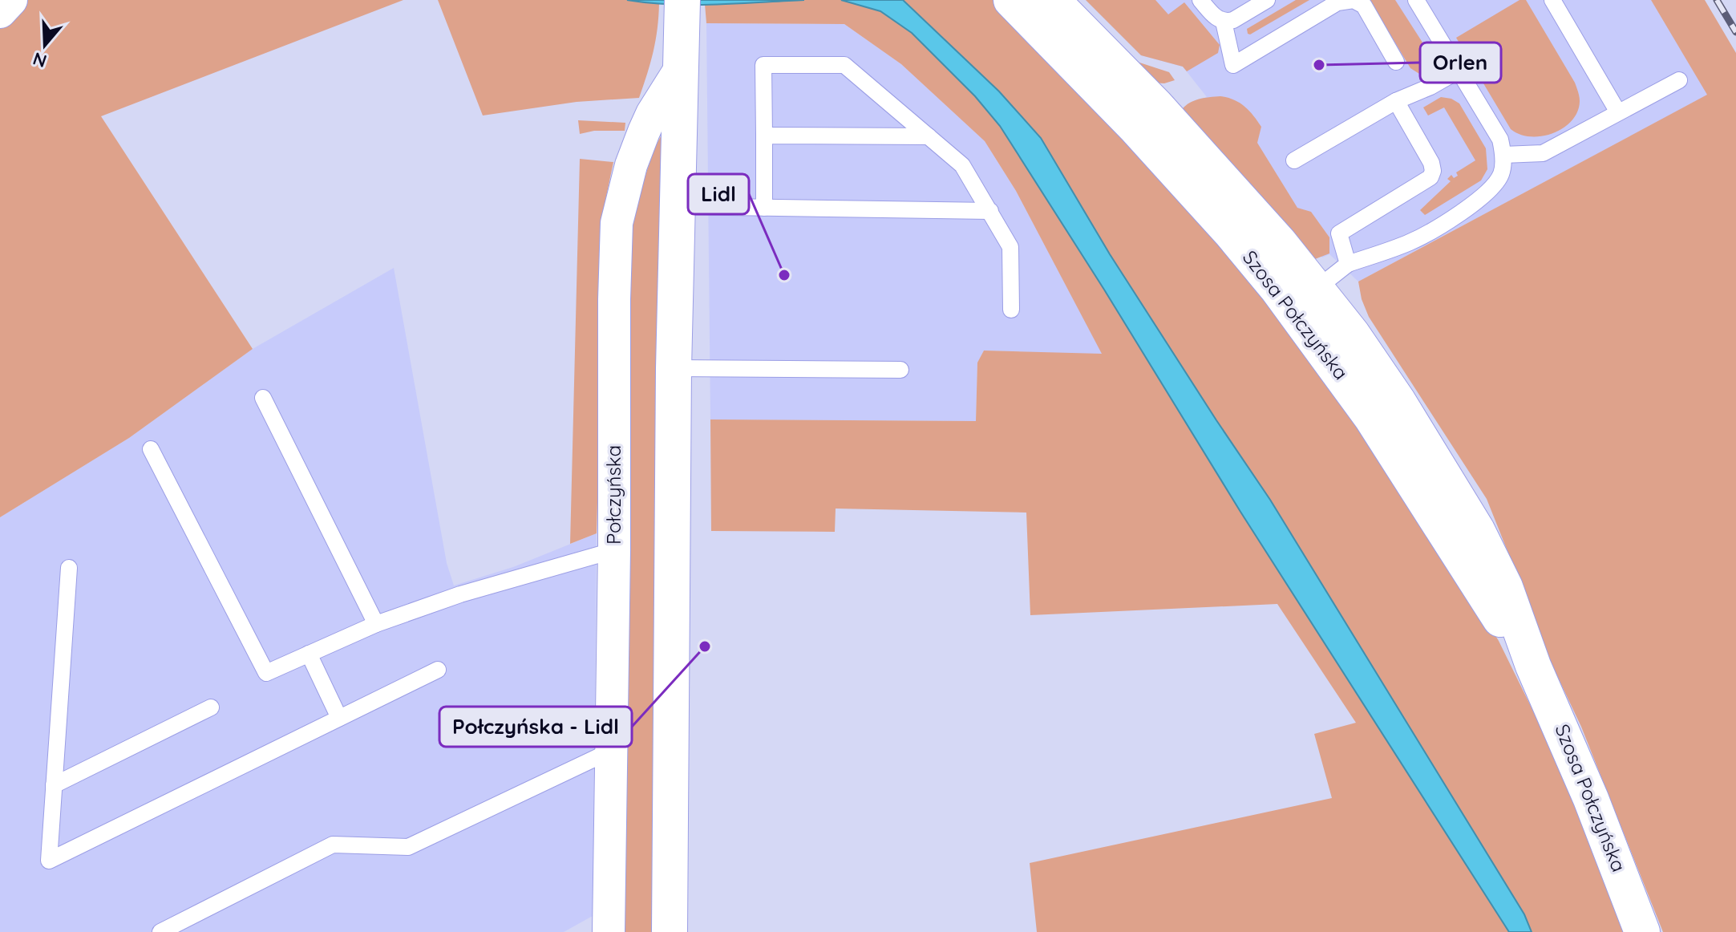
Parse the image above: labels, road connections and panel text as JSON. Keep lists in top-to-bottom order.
{
  "streets": {
    "main road": ["Szosa Połczyńska", "Połczyńska"]
  },
  "places": ["Orlen", "Lidl", "Połczyńska - Lidl"],
  "north": "bottom"
}
